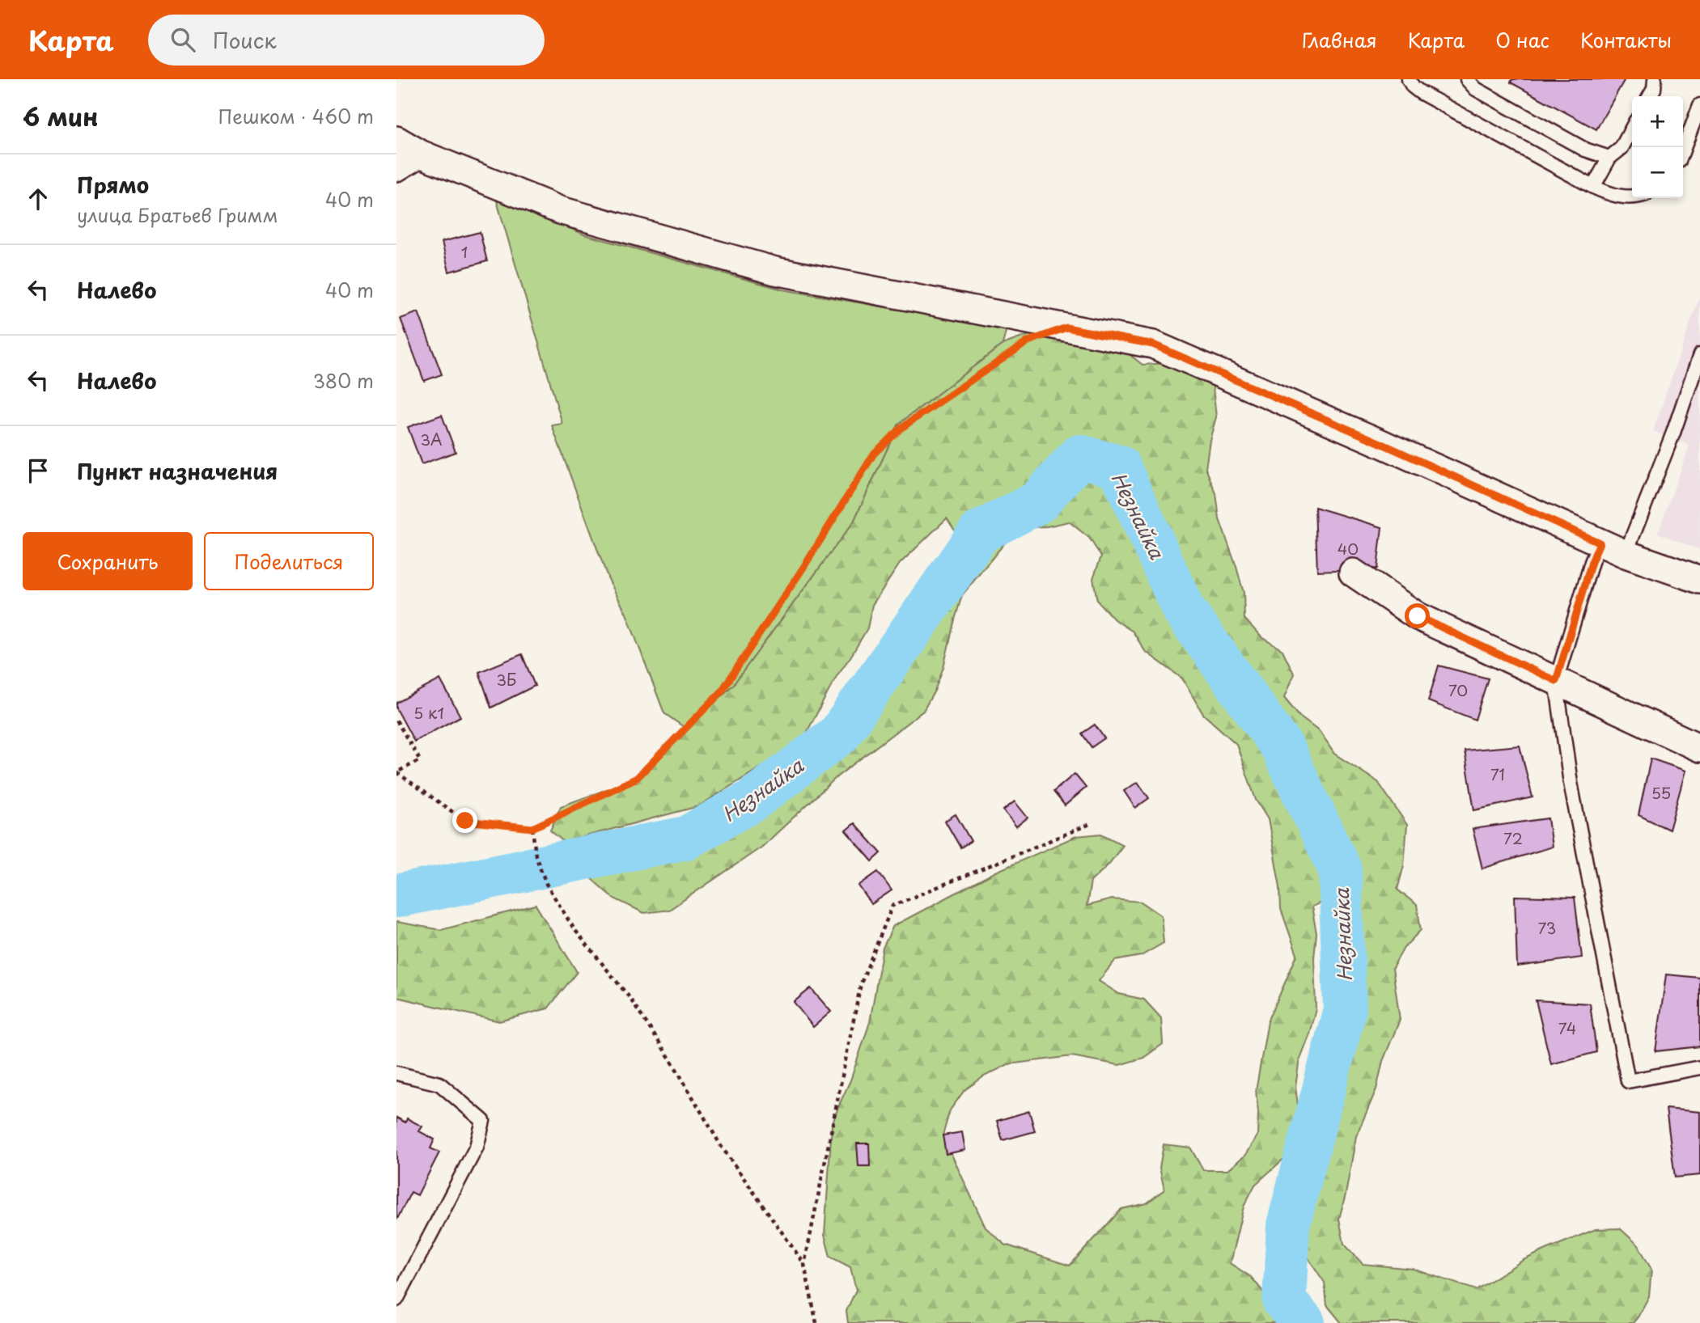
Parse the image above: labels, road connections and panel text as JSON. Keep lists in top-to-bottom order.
{
  "water": ["Незнайка"],
  "house_numbers": [
    "1",
    "3А",
    "40",
    "3Б",
    "70",
    "5 к1",
    "71",
    "55",
    "72",
    "73",
    "74"
  ],
  "page": {
    "header": "Карта",
    "search": "Поиск",
    "nav": [
      "Главная",
      "Карта",
      "О нас",
      "Контакты"
    ],
    "heading": ["6 мин", "Пешком · 460 m"],
    "map_buttons": ["+", "−"],
    "list": [
      ["Прямо", "улица Братьев Гримм", "40 m"],
      ["Налево", "40 m"],
      ["Налево", "380 m"],
      "Пункт назначения"
    ],
    "buttons": ["Сохранить", "Поделиться"]
  }
}
